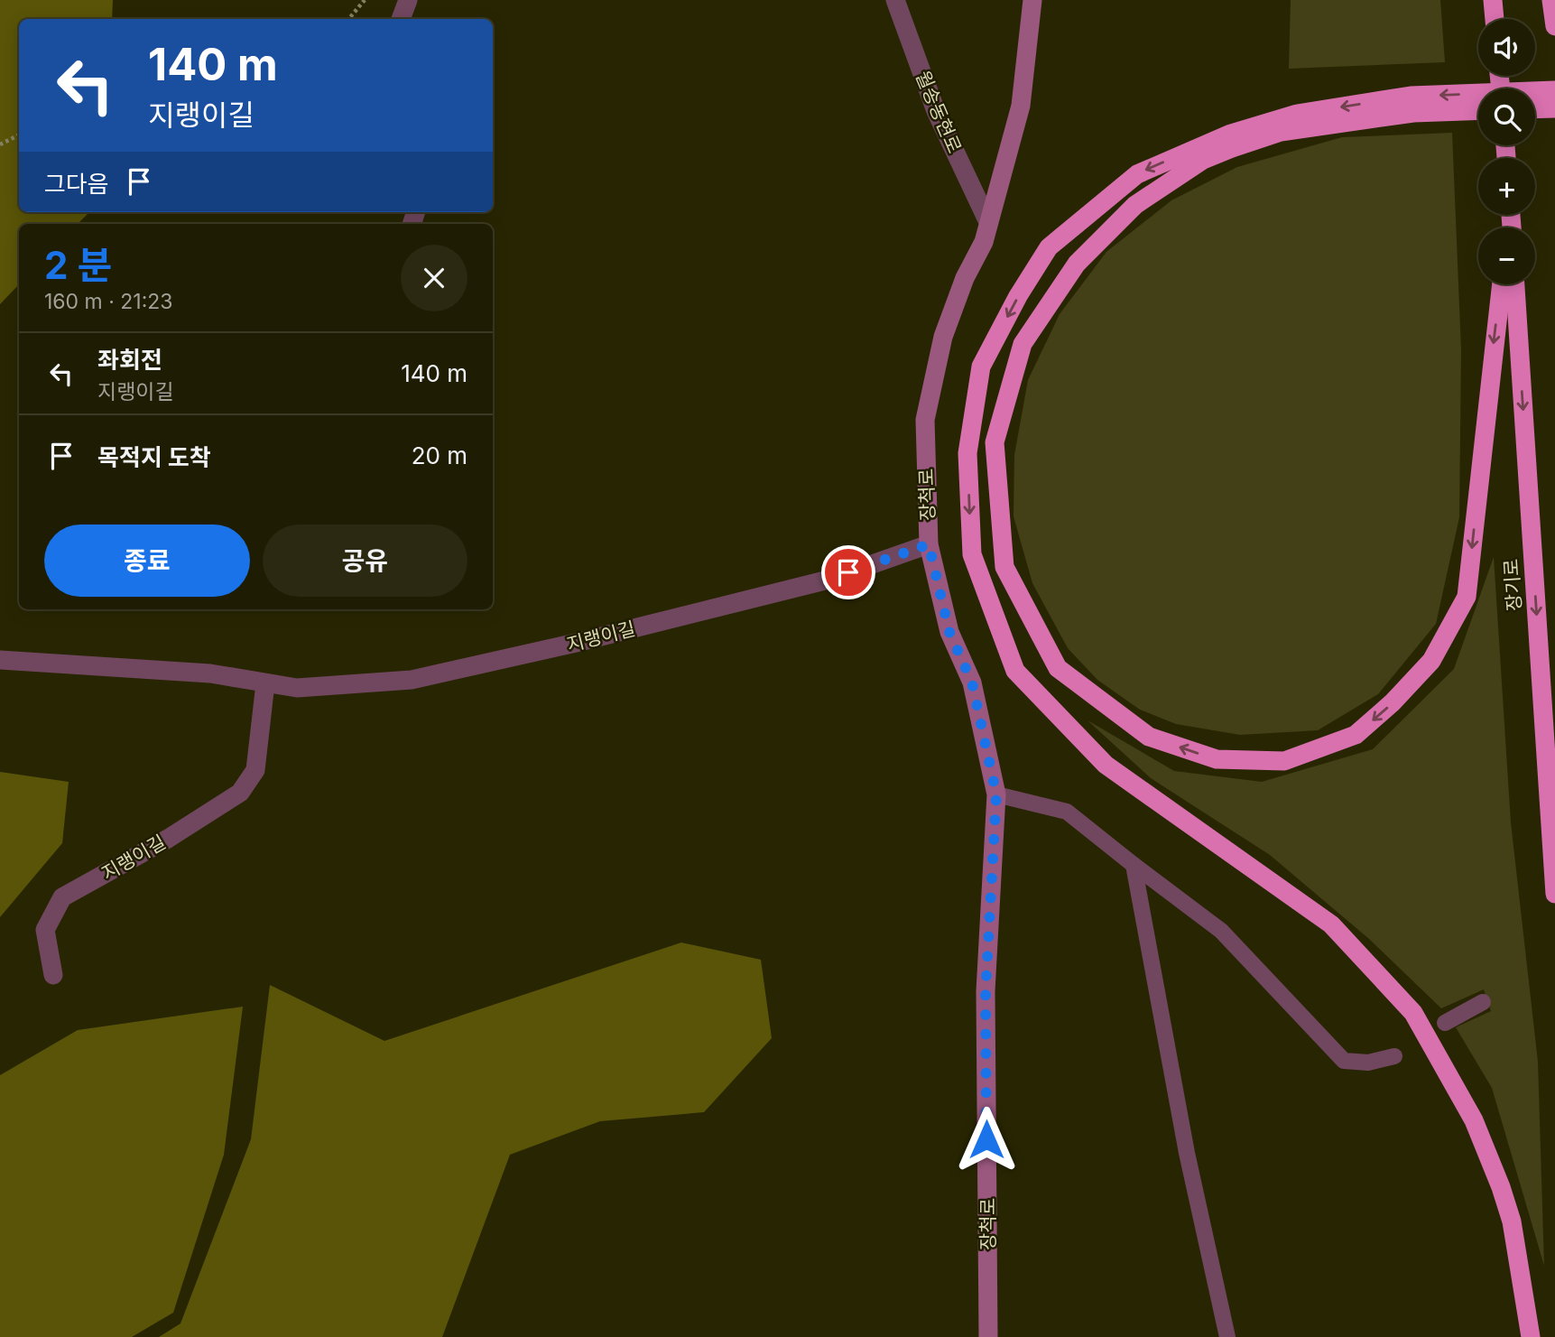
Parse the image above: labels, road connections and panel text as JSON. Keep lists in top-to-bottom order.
{
  "streets": {
    "highway": ["장기로"],
    "street": ["월송동현로", "장척로", "지랭이길"]
  },
  "crossings": [
    ["월송동현로", "장척로"],
    ["장척로", "지랭이길"]
  ],
  "one_way": ["장기로"],
  "page": {
    "map_buttons": ["+", "−"],
    "turn": ["140 m", "지랭이길"],
    "then": "그다음",
    "heading": ["2 분", "160 m · 21:23"],
    "list": [
      {
        "name": "좌회전",
        "note": "지랭이길",
        "value": "140 m"
      },
      {
        "name": "목적지 도착",
        "value": "20 m"
      }
    ],
    "buttons": ["종료", "공유"]
  }
}
